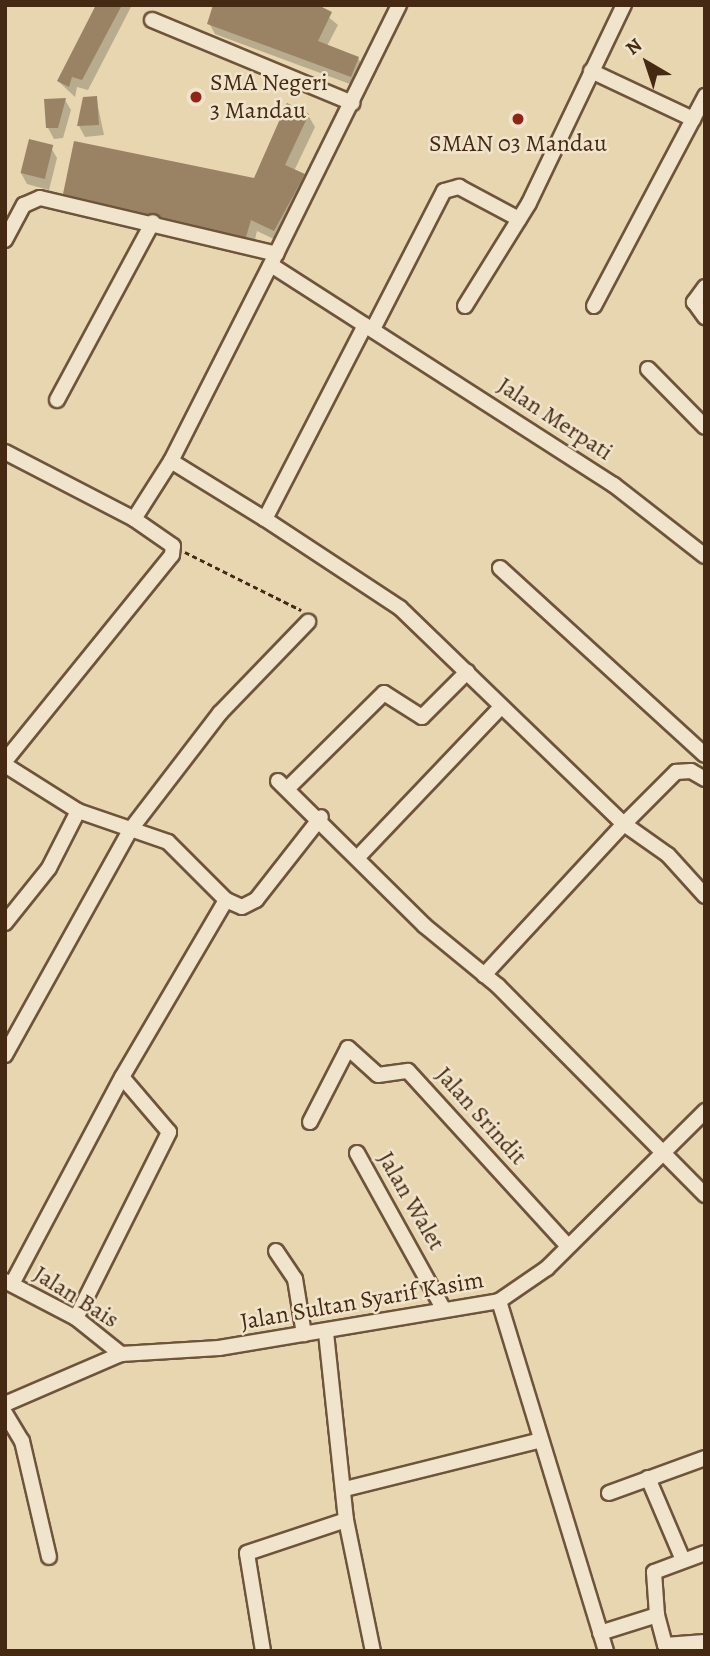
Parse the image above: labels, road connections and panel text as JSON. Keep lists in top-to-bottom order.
{
  "streets": {
    "street": [
      "Jalan Merpati",
      "Jalan Srindit",
      "Jalan Walet",
      "Jalan Bais",
      "Jalan Sultan Syarif Kasim"
    ]
  },
  "crossings": [
    ["Jalan Srindit", "Jalan Sultan Syarif Kasim"],
    ["Jalan Walet", "Jalan Sultan Syarif Kasim"],
    ["Jalan Bais", "Jalan Sultan Syarif Kasim"]
  ],
  "places": ["SMA Negeri 3 Mandau", "SMAN 03 Mandau"],
  "north": "top left"
}
